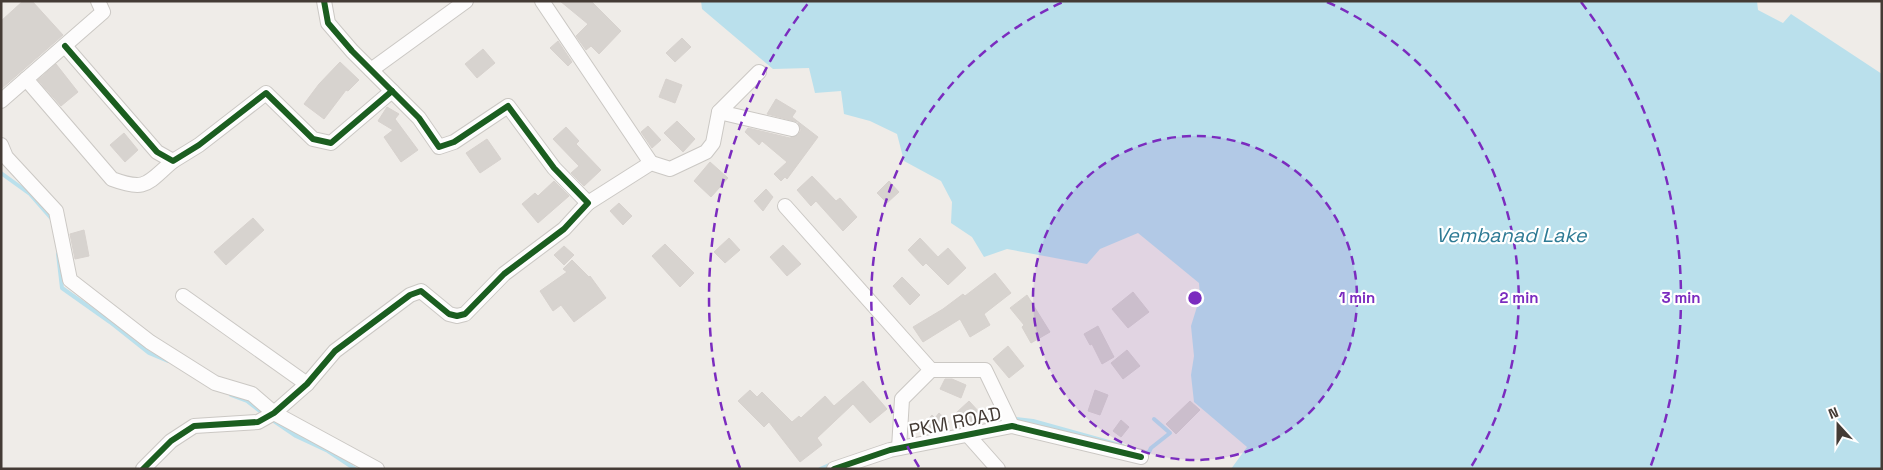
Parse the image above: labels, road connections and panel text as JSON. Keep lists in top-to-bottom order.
{
  "streets": {
    "street": ["PKM ROAD"]
  },
  "water": ["Vembanad Lake"],
  "north": "top",
  "rings": ["1 min", "2 min", "3 min"]
}
